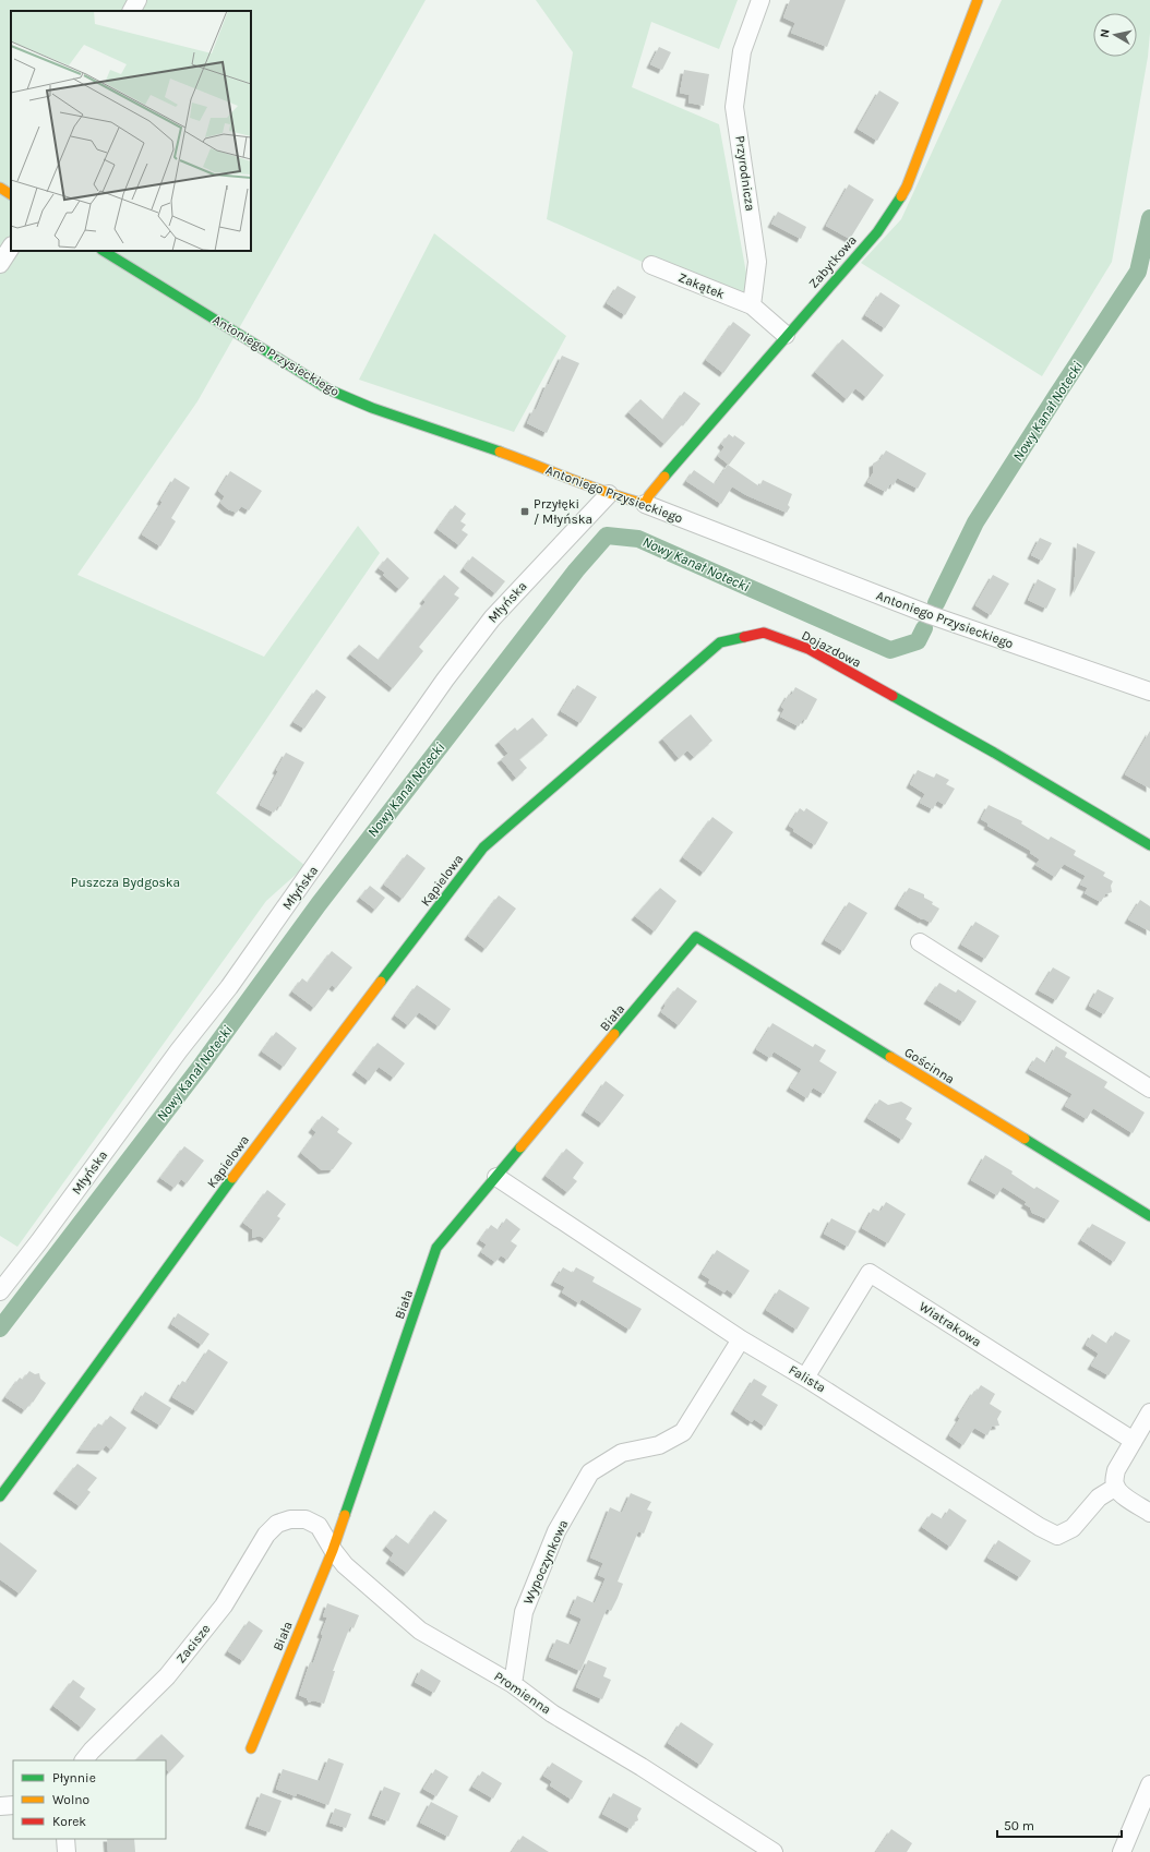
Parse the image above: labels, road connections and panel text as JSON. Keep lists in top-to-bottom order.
{
  "streets": {
    "street": [
      "Przyrodnicza",
      "Zabytkowa",
      "Zakątek",
      "Antoniego Przysieckiego",
      "Młyńska",
      "Dojazdowa",
      "Kąpielowa",
      "Biała",
      "Gościnna",
      "Wiatrakowa",
      "Falista",
      "Wypoczynkowa",
      "Zacisze",
      "Promienna"
    ]
  },
  "crossings": [
    ["Przyrodnicza", "Zakątek"],
    ["Zabytkowa", "Antoniego Przysieckiego"],
    ["Antoniego Przysieckiego", "Młyńska"],
    ["Dojazdowa", "Kąpielowa"],
    ["Biała", "Gościnna"],
    ["Biała", "Falista"],
    ["Biała", "Promienna"],
    ["Wiatrakowa", "Falista"],
    ["Falista", "Wypoczynkowa"],
    ["Wypoczynkowa", "Promienna"],
    ["Zacisze", "Promienna"]
  ],
  "water": ["Nowy Kanał Notecki"],
  "parks": ["Puszcza Bydgoska"],
  "places": {
    "transit": ["Przyłęki / Młyńska"]
  },
  "legend": ["Płynnie", "Wolno", "Korek"],
  "scale_bar": "50 m",
  "north": "left"
}
